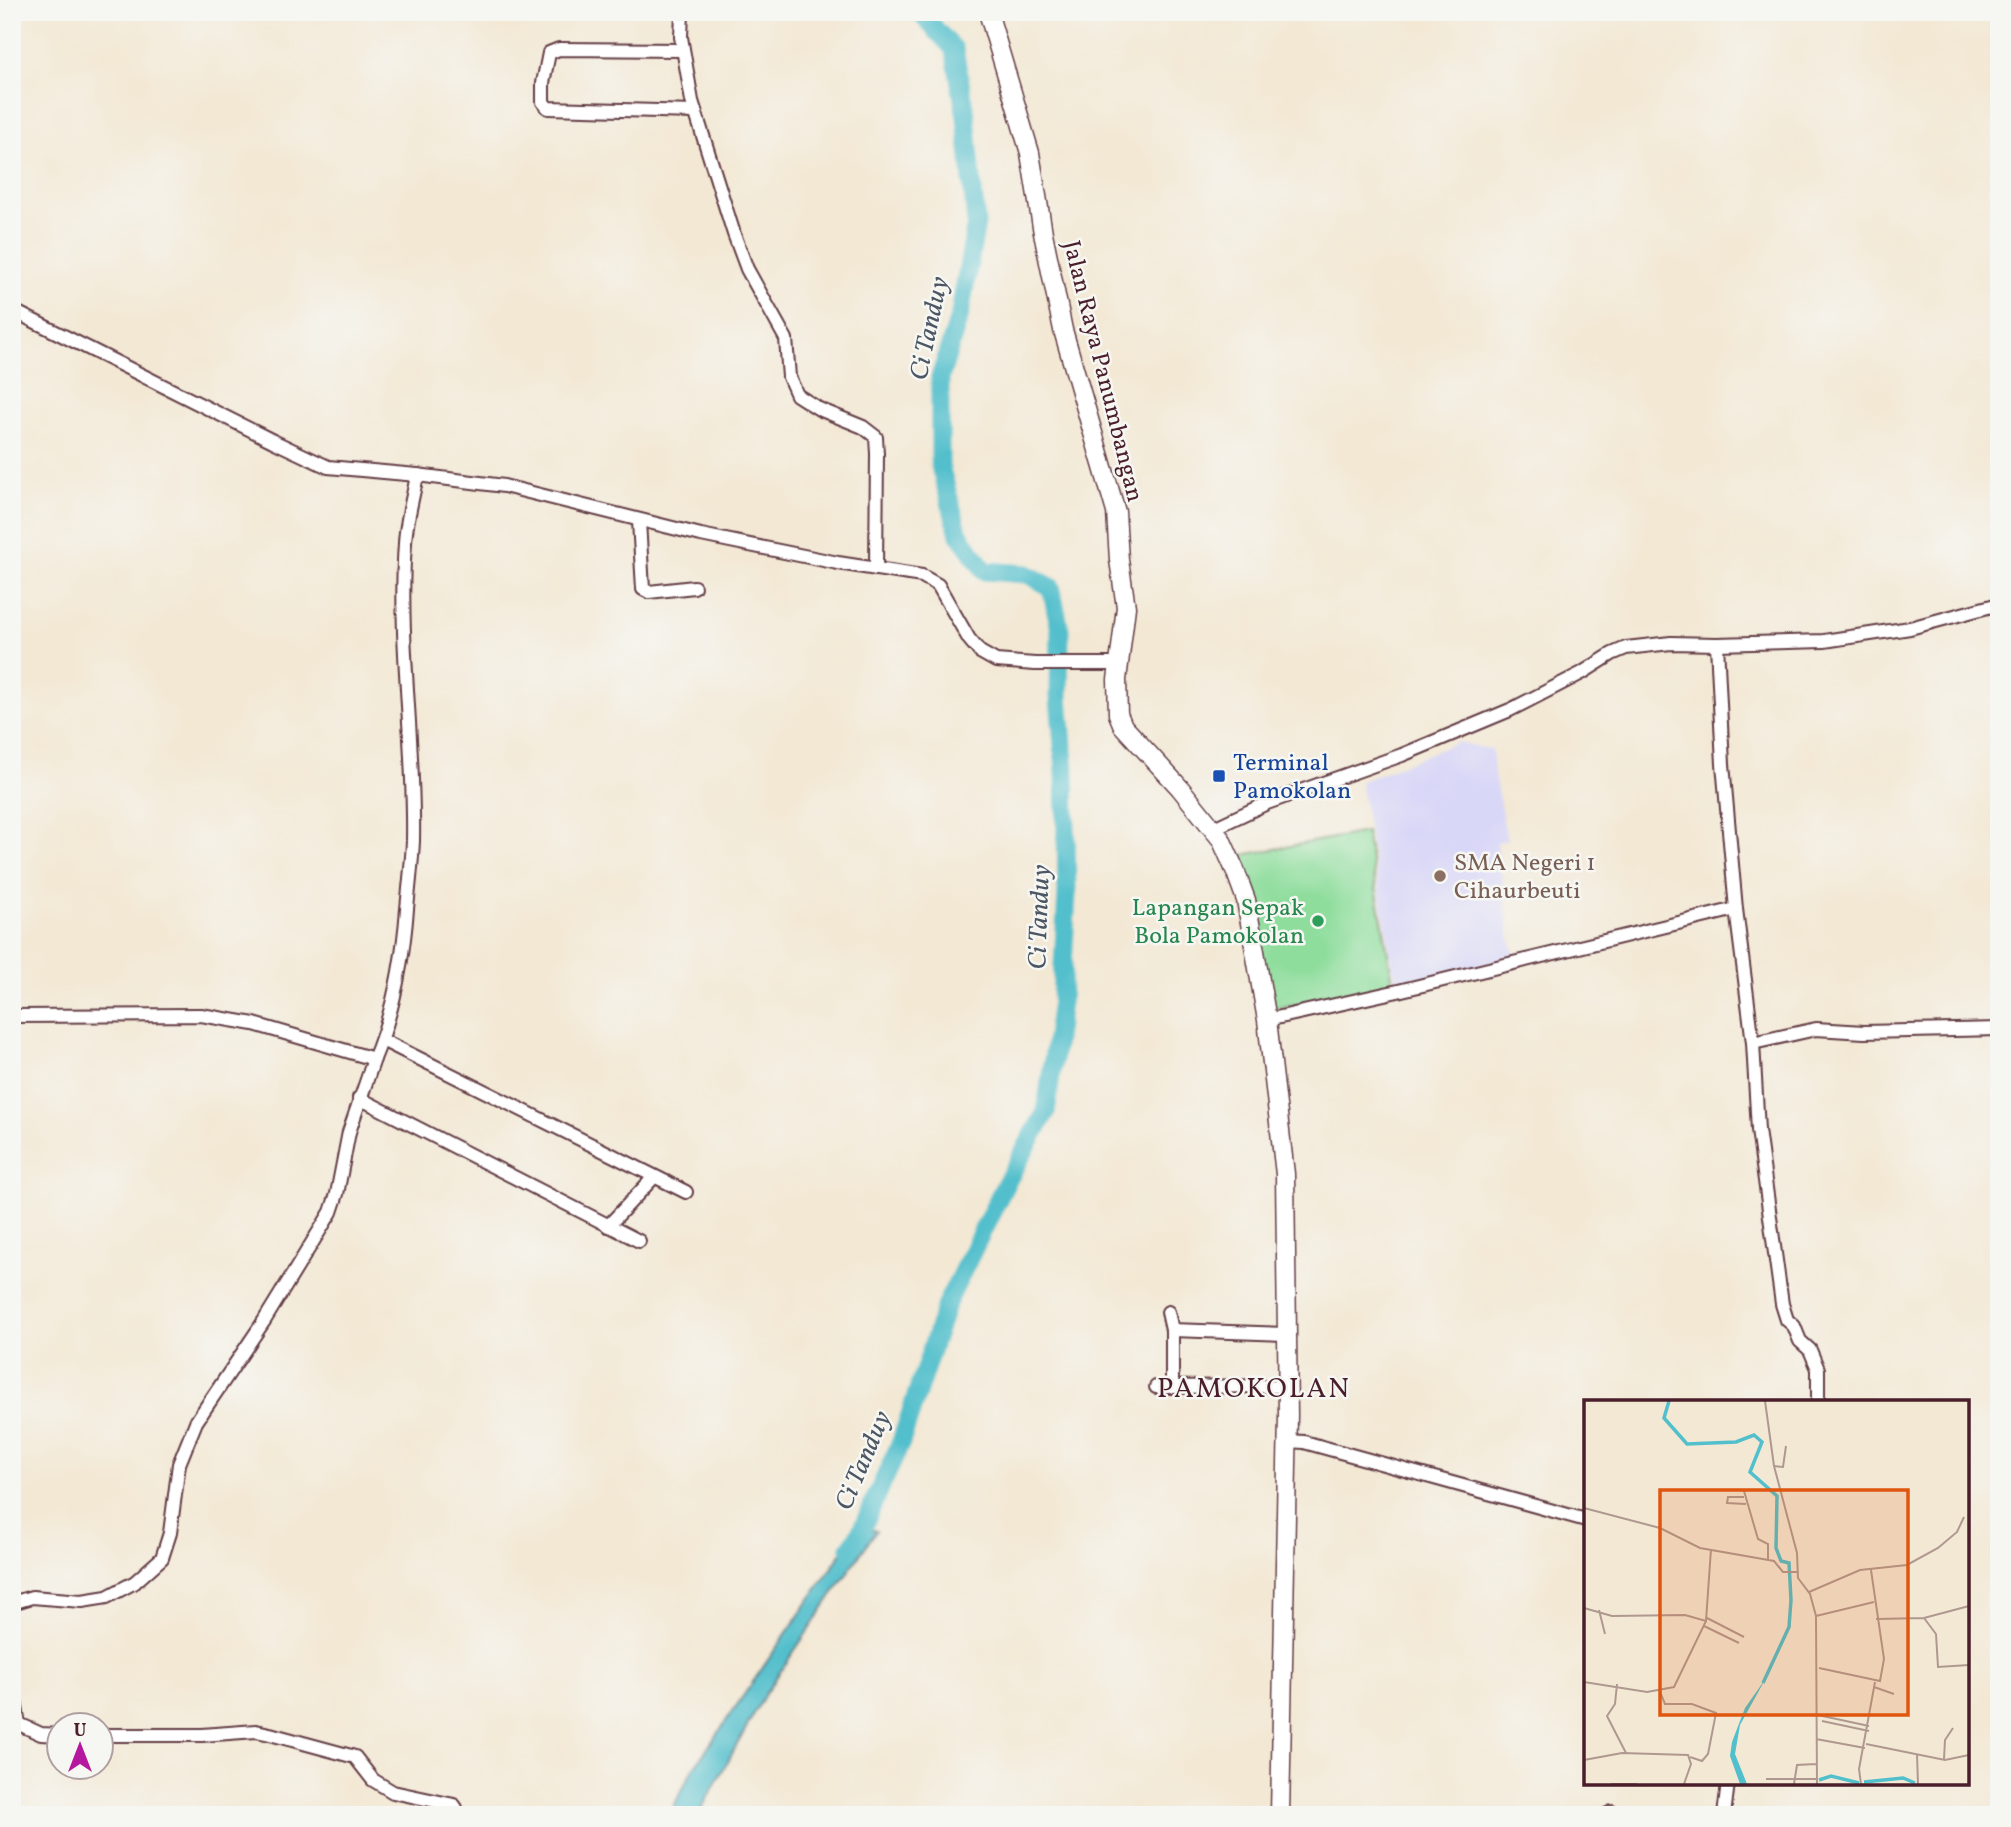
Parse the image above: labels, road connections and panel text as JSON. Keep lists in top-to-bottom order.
{
  "streets": {
    "main road": ["Jalan Raya Panumbangan"]
  },
  "districts": ["PAMOKOLAN"],
  "water": ["Ci Tanduy"],
  "places": {
    "transit": ["Terminal Pamokolan"],
    "other": ["SMA Negeri 1 Cihaurbeuti", "Lapangan Sepak Bola Pamokolan"]
  },
  "north": "top"
}
